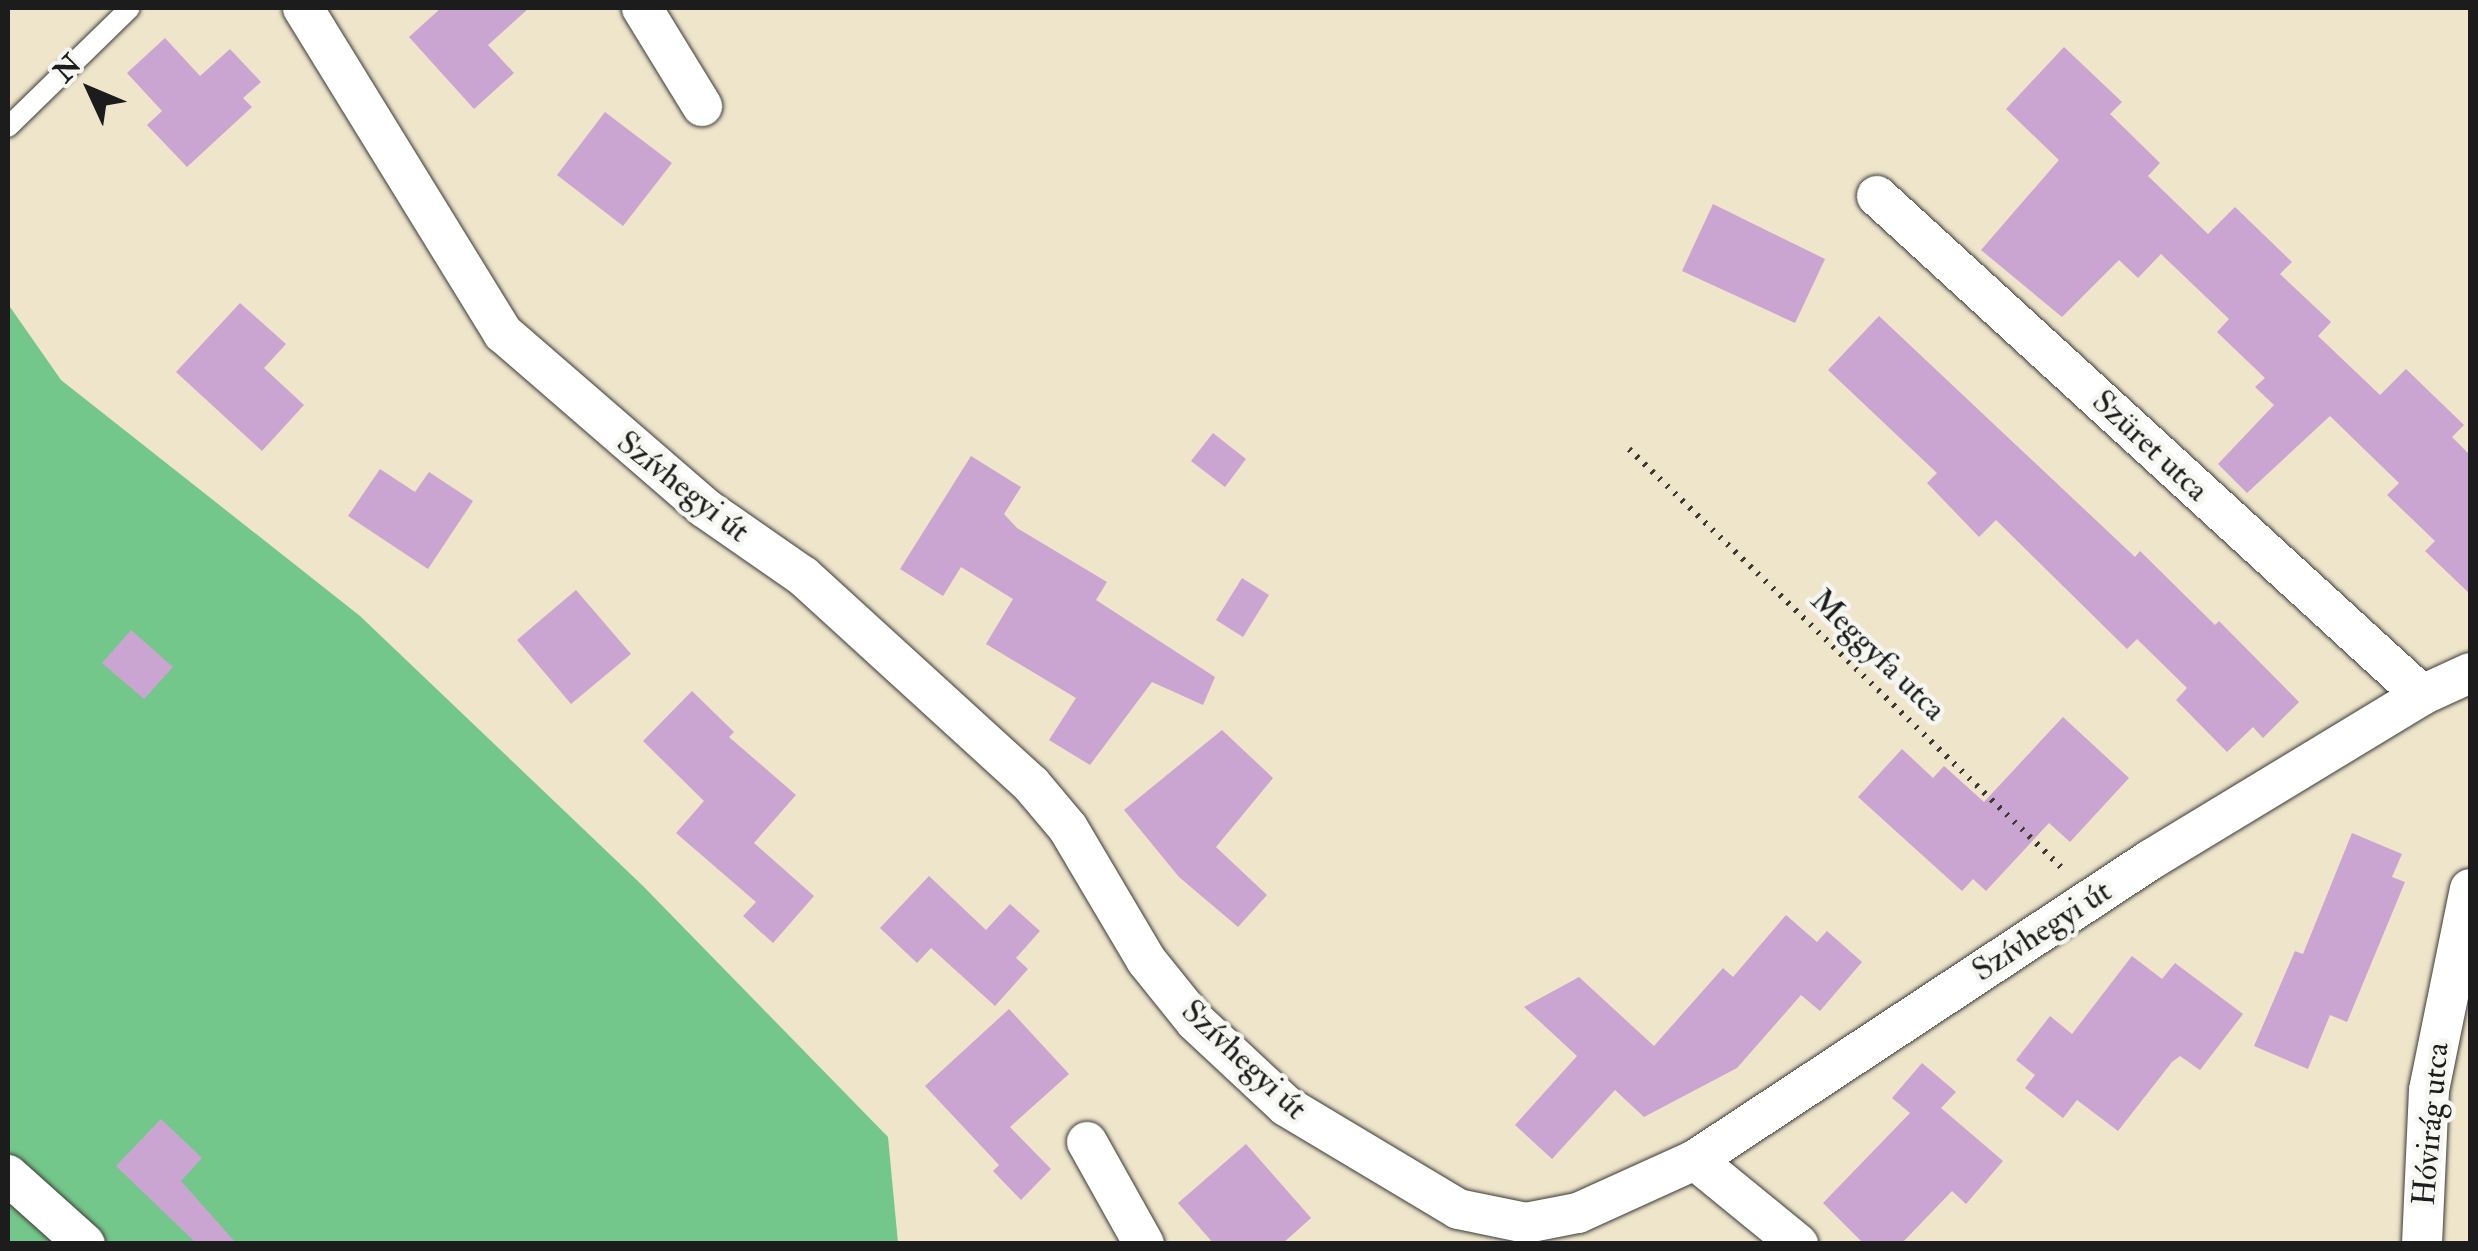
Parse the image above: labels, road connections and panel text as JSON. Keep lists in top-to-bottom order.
{
  "streets": {
    "street": ["Szüret utca", "Szívhegyi út", "Hóvirág utca"],
    "path": ["Meggyfa utca"]
  },
  "crossings": [
    ["Szüret utca", "Szívhegyi út"],
    ["Szívhegyi út", "Meggyfa utca"]
  ],
  "north": "top left"
}
